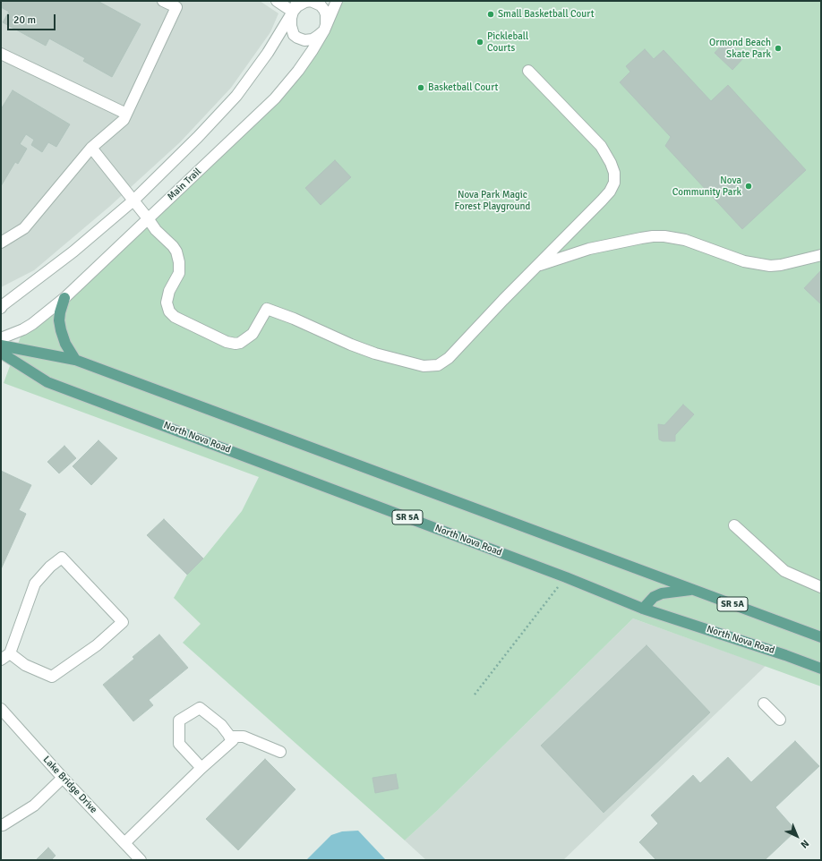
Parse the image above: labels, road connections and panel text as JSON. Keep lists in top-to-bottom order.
{
  "streets": {
    "main road": ["North Nova Road", "SR 5A"],
    "street": ["Main Trail", "Lake Bridge Drive"]
  },
  "parks": ["Nova Park Magic Forest Playground"],
  "places": [
    "Small Basketball Court",
    "Pickleball Courts",
    "Ormond Beach Skate Park",
    "Basketball Court",
    "Nova Community Park"
  ],
  "scale_bar": "20 m",
  "north": "bottom right"
}
